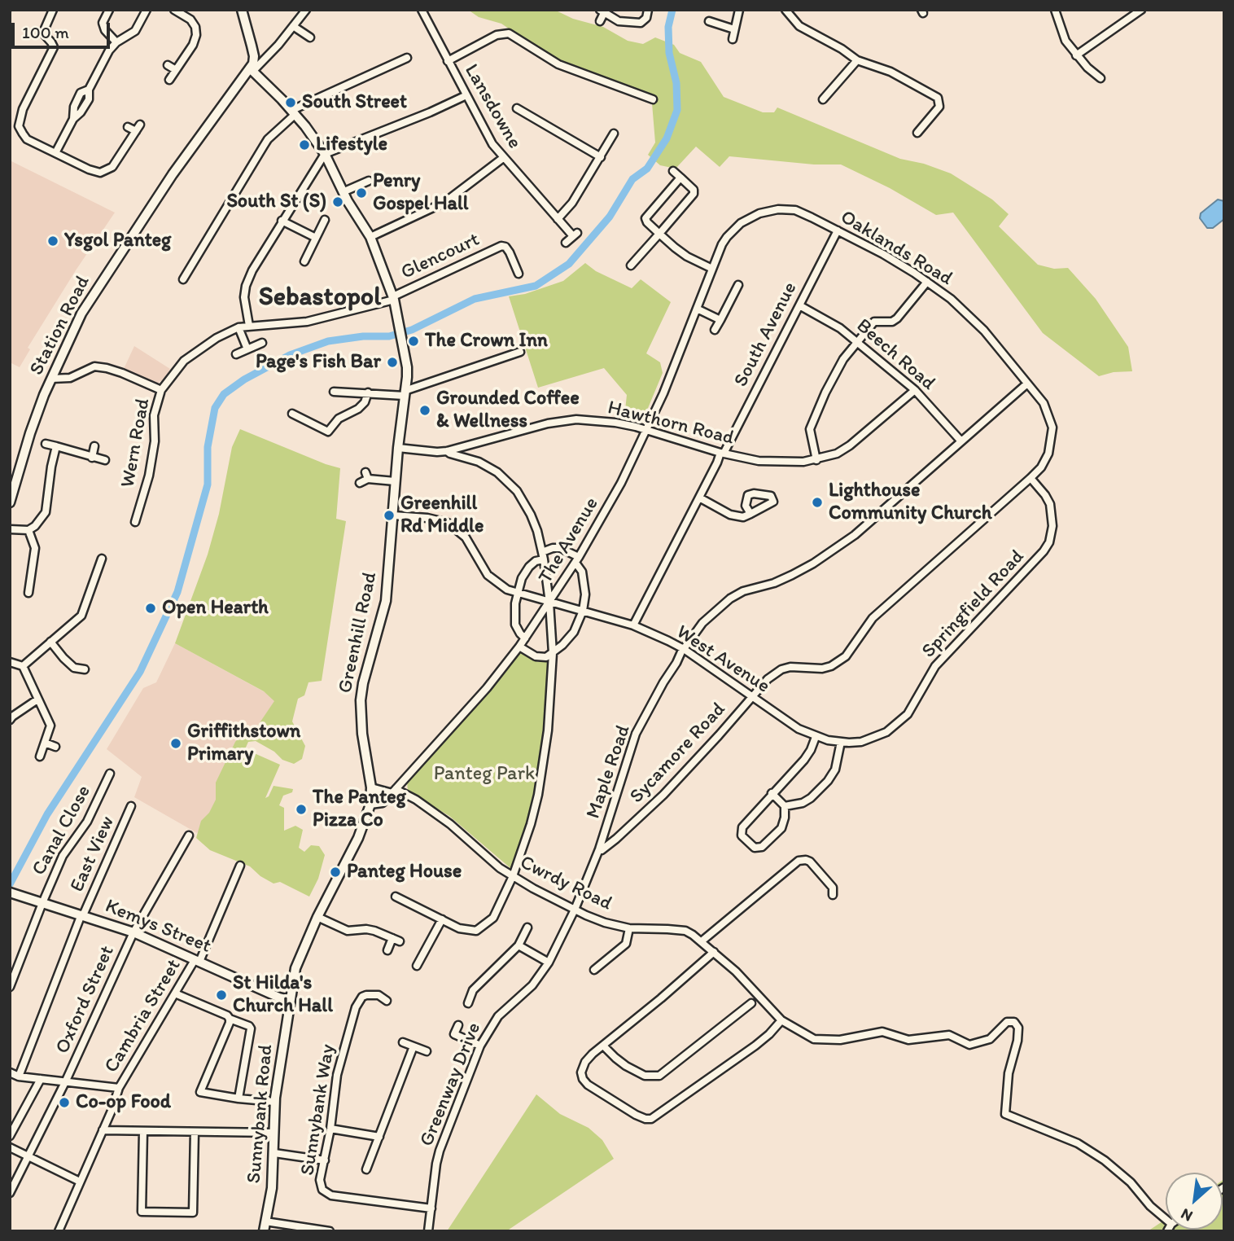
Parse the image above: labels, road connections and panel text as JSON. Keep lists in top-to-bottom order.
{
  "streets": {
    "street": [
      "Lansdowne",
      "Oaklands Road",
      "Glencourt",
      "Station Road",
      "South Avenue",
      "Beech Road",
      "Hawthorn Road",
      "Wern Road",
      "The Avenue",
      "Springfield Road",
      "Greenhill Road",
      "West Avenue",
      "Sycamore Road",
      "Maple Road",
      "Canal Close",
      "East View",
      "Cwrdy Road",
      "Kemys Street",
      "Oxford Street",
      "Cambria Street",
      "Greenway Drive",
      "Sunnybank Way",
      "Sunnybank Road"
    ]
  },
  "crossings": [
    ["Oaklands Road", "South Avenue"],
    ["Oaklands Road", "The Avenue"],
    ["Oaklands Road", "Springfield Road"],
    ["Oaklands Road", "Sycamore Road"],
    ["Oaklands Road", "Maple Road"],
    ["Glencourt", "Wern Road"],
    ["South Avenue", "Beech Road"],
    ["South Avenue", "Hawthorn Road"],
    ["South Avenue", "West Avenue"],
    ["Beech Road", "Hawthorn Road"],
    ["Beech Road", "Maple Road"],
    ["Hawthorn Road", "The Avenue"],
    ["Hawthorn Road", "Greenhill Road"],
    ["The Avenue", "Greenhill Road"],
    ["The Avenue", "West Avenue"],
    ["The Avenue", "Cwrdy Road"],
    ["Springfield Road", "West Avenue"],
    ["Springfield Road", "Sycamore Road"],
    ["Greenhill Road", "West Avenue"],
    ["Greenhill Road", "Cwrdy Road"],
    ["Greenhill Road", "Kemys Street"],
    ["Greenhill Road", "Sunnybank Road"],
    ["West Avenue", "Sycamore Road"],
    ["West Avenue", "Maple Road"],
    ["Sycamore Road", "Maple Road"],
    ["Maple Road", "Cwrdy Road"],
    ["Maple Road", "Greenway Drive"],
    ["Canal Close", "Kemys Street"],
    ["East View", "Kemys Street"],
    ["Cwrdy Road", "Greenway Drive"],
    ["Kemys Street", "Oxford Street"],
    ["Kemys Street", "Cambria Street"],
    ["Kemys Street", "Sunnybank Road"],
    ["Greenway Drive", "Sunnybank Way"]
  ],
  "districts": ["Sebastopol"],
  "parks": ["Panteg Park"],
  "places": [
    "South Street",
    "Lifestyle",
    "Penry Gospel Hall",
    "South St (S)",
    "Ysgol Panteg",
    "The Crown Inn",
    "Page's Fish Bar",
    "Grounded Coffee & Wellness",
    "Lighthouse Community Church",
    "Greenhill Rd Middle",
    "Open Hearth",
    "Griffithstown Primary",
    "The Panteg Pizza Co",
    "Panteg House",
    "St Hilda's Church Hall",
    "Co-op Food"
  ],
  "scale_bar": "100 m",
  "north": "bottom left"
}
